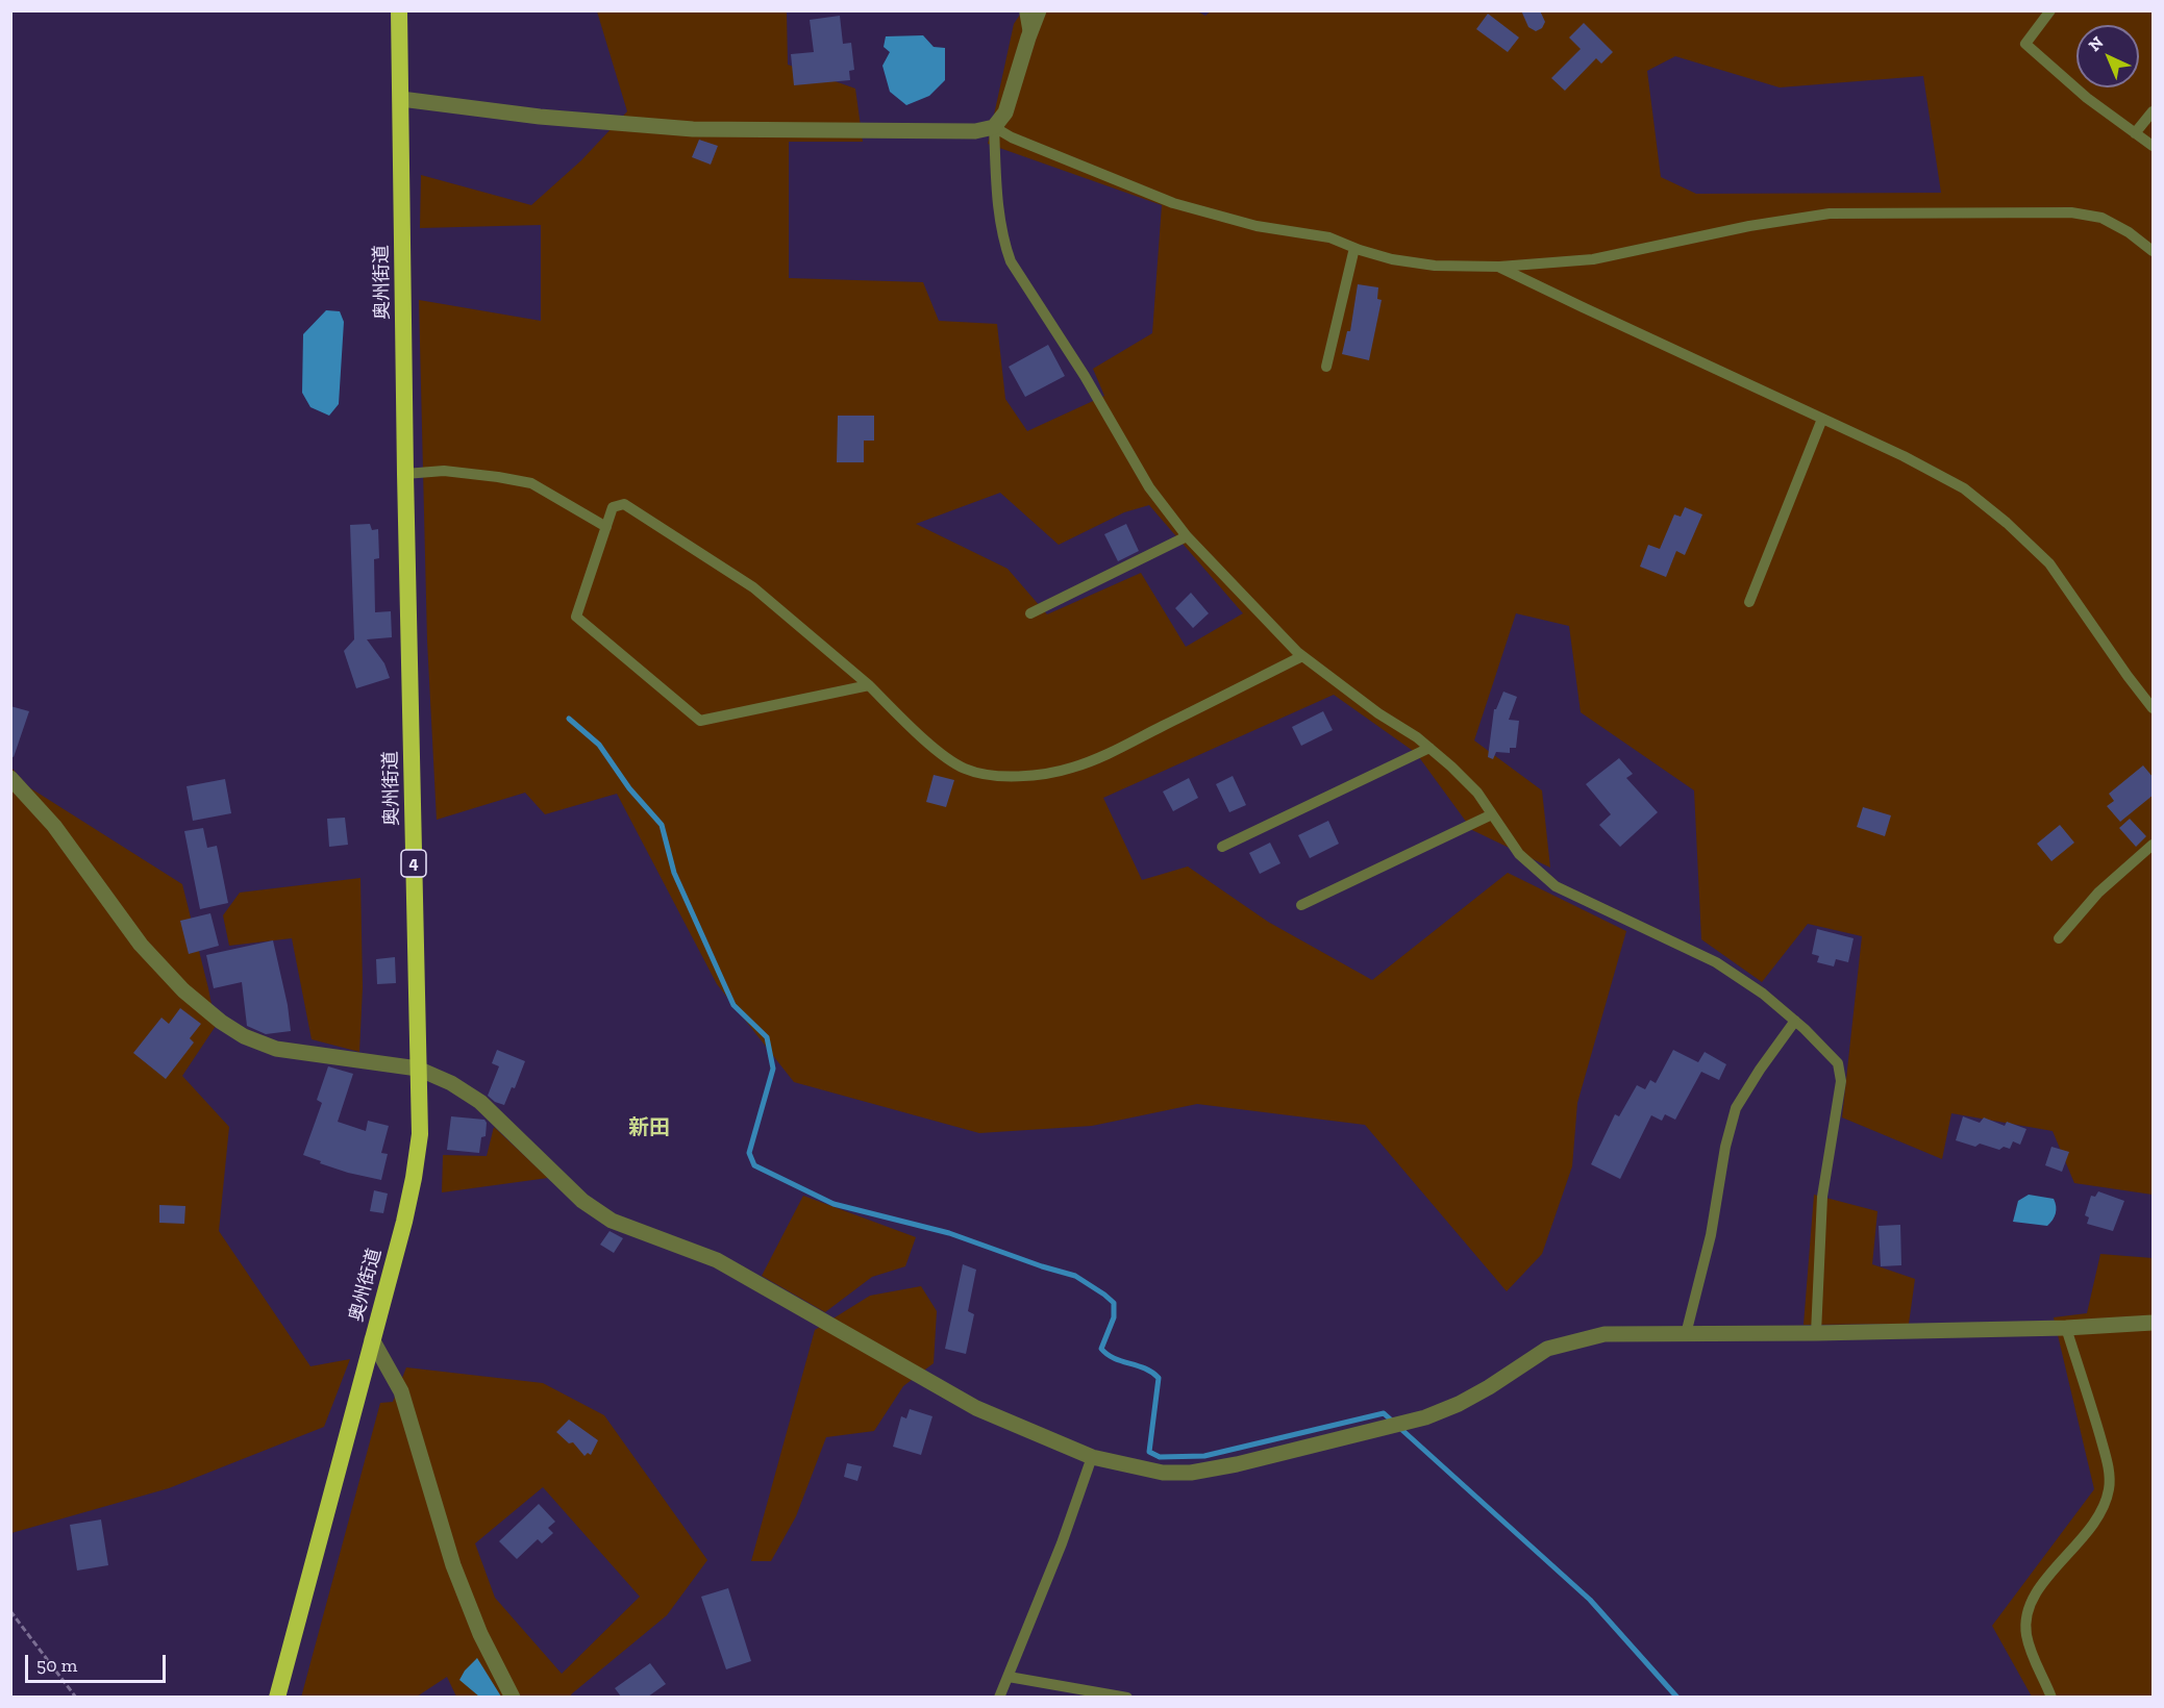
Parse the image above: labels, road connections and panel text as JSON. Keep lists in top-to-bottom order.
{
  "streets": {
    "highway": ["奥州街道", "4"]
  },
  "districts": ["新田"],
  "scale_bar": "50 m",
  "north": "top left"
}
